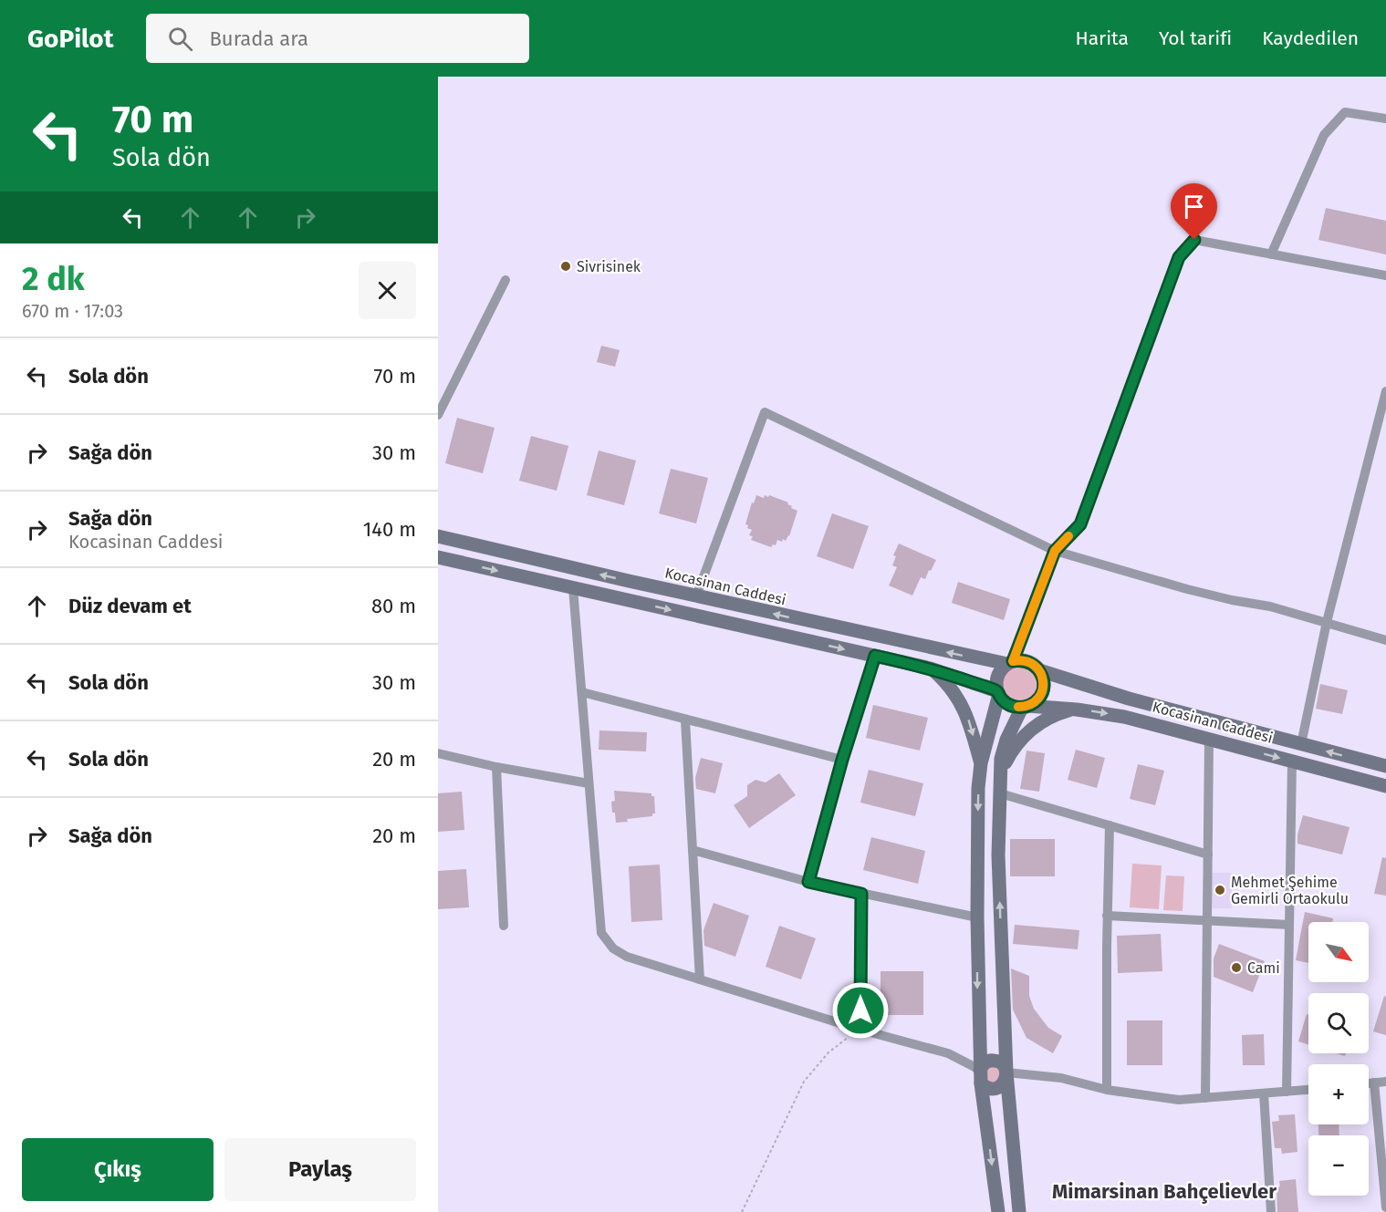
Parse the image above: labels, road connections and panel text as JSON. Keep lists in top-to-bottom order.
{
  "streets": {
    "main road": ["Kocasinan Caddesi"]
  },
  "districts": ["Mimarsinan Bahçelievler"],
  "places": ["Sivrisinek", "Mehmet Şehime Gemirli Ortaokulu", "Cami"],
  "north": "bottom right",
  "page": {
    "header": "GoPilot",
    "search": "Burada ara",
    "nav": ["Harita", "Yol tarifi", "Kaydedilen"],
    "turn": ["70 m", "Sola dön"],
    "heading": ["2 dk", "670 m · 17:03"],
    "list": [
      {
        "name": "Sola dön",
        "value": "70 m"
      },
      {
        "name": "Sağa dön",
        "value": "30 m"
      },
      {
        "name": "Sağa dön",
        "note": "Kocasinan Caddesi",
        "value": "140 m"
      },
      {
        "name": "Düz devam et",
        "value": "80 m"
      },
      {
        "name": "Sola dön",
        "value": "30 m"
      },
      {
        "name": "Sola dön",
        "value": "20 m"
      },
      {
        "name": "Sağa dön",
        "value": "20 m"
      }
    ],
    "map_buttons": ["+", "−"],
    "buttons": ["Çıkış", "Paylaş"]
  }
}
